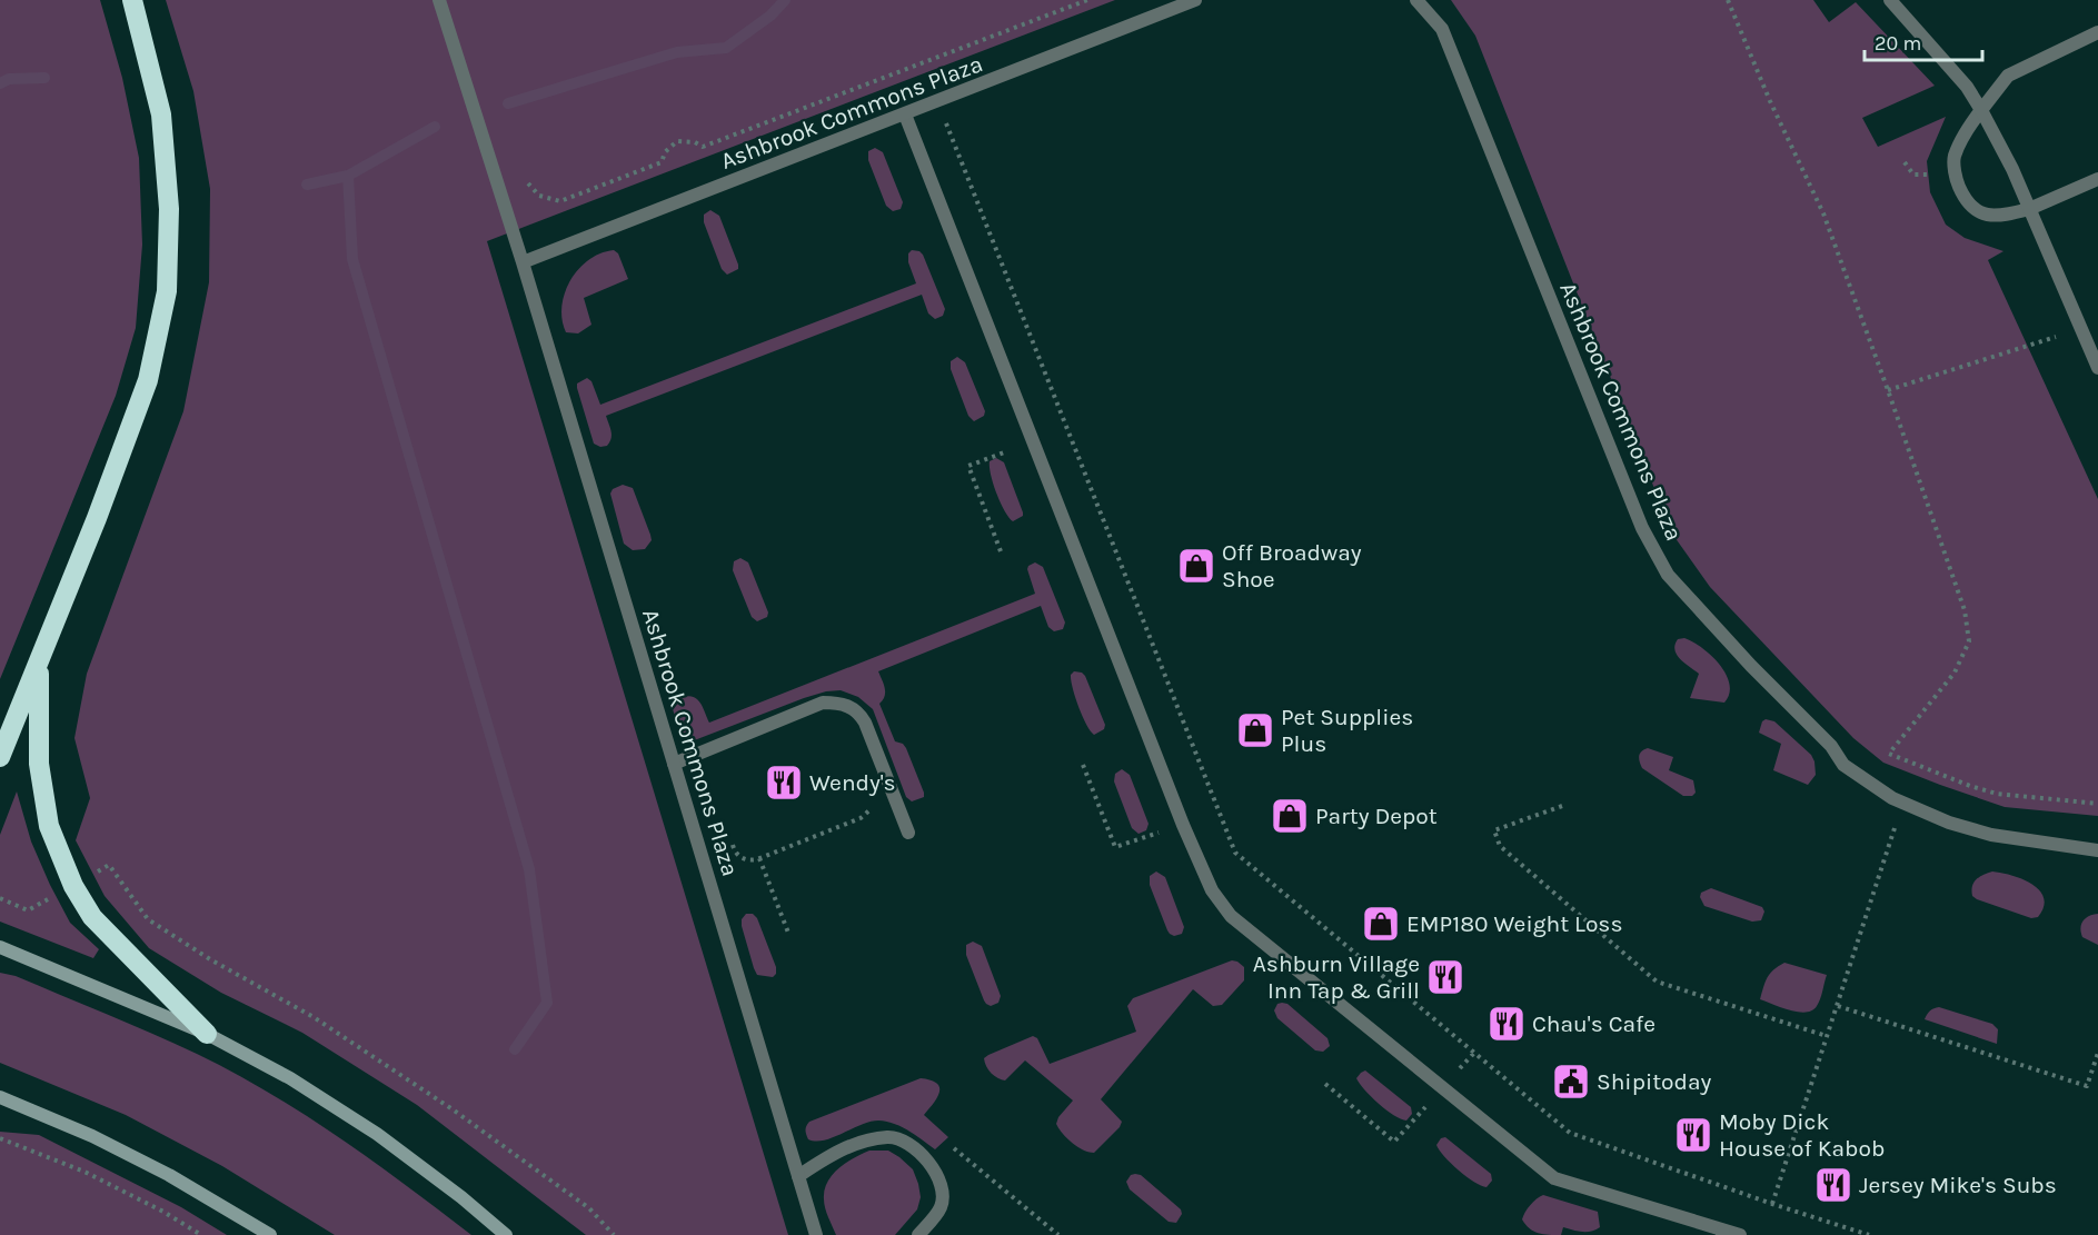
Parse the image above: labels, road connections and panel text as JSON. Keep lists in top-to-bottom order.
{
  "streets": {
    "street": ["Ashbrook Commons Plaza"]
  },
  "places": {
    "shop": [
      "Off Broadway Shoe",
      "Pet Supplies Plus",
      "Party Depot",
      "EMP180 Weight Loss"
    ],
    "restaurant": [
      "Wendy's",
      "Ashburn Village Inn Tap & Grill",
      "Chau's Cafe",
      "Moby Dick House of Kabob",
      "Jersey Mike's Subs"
    ],
    "public building": ["Shipitoday"]
  },
  "scale_bar": "20 m"
}
